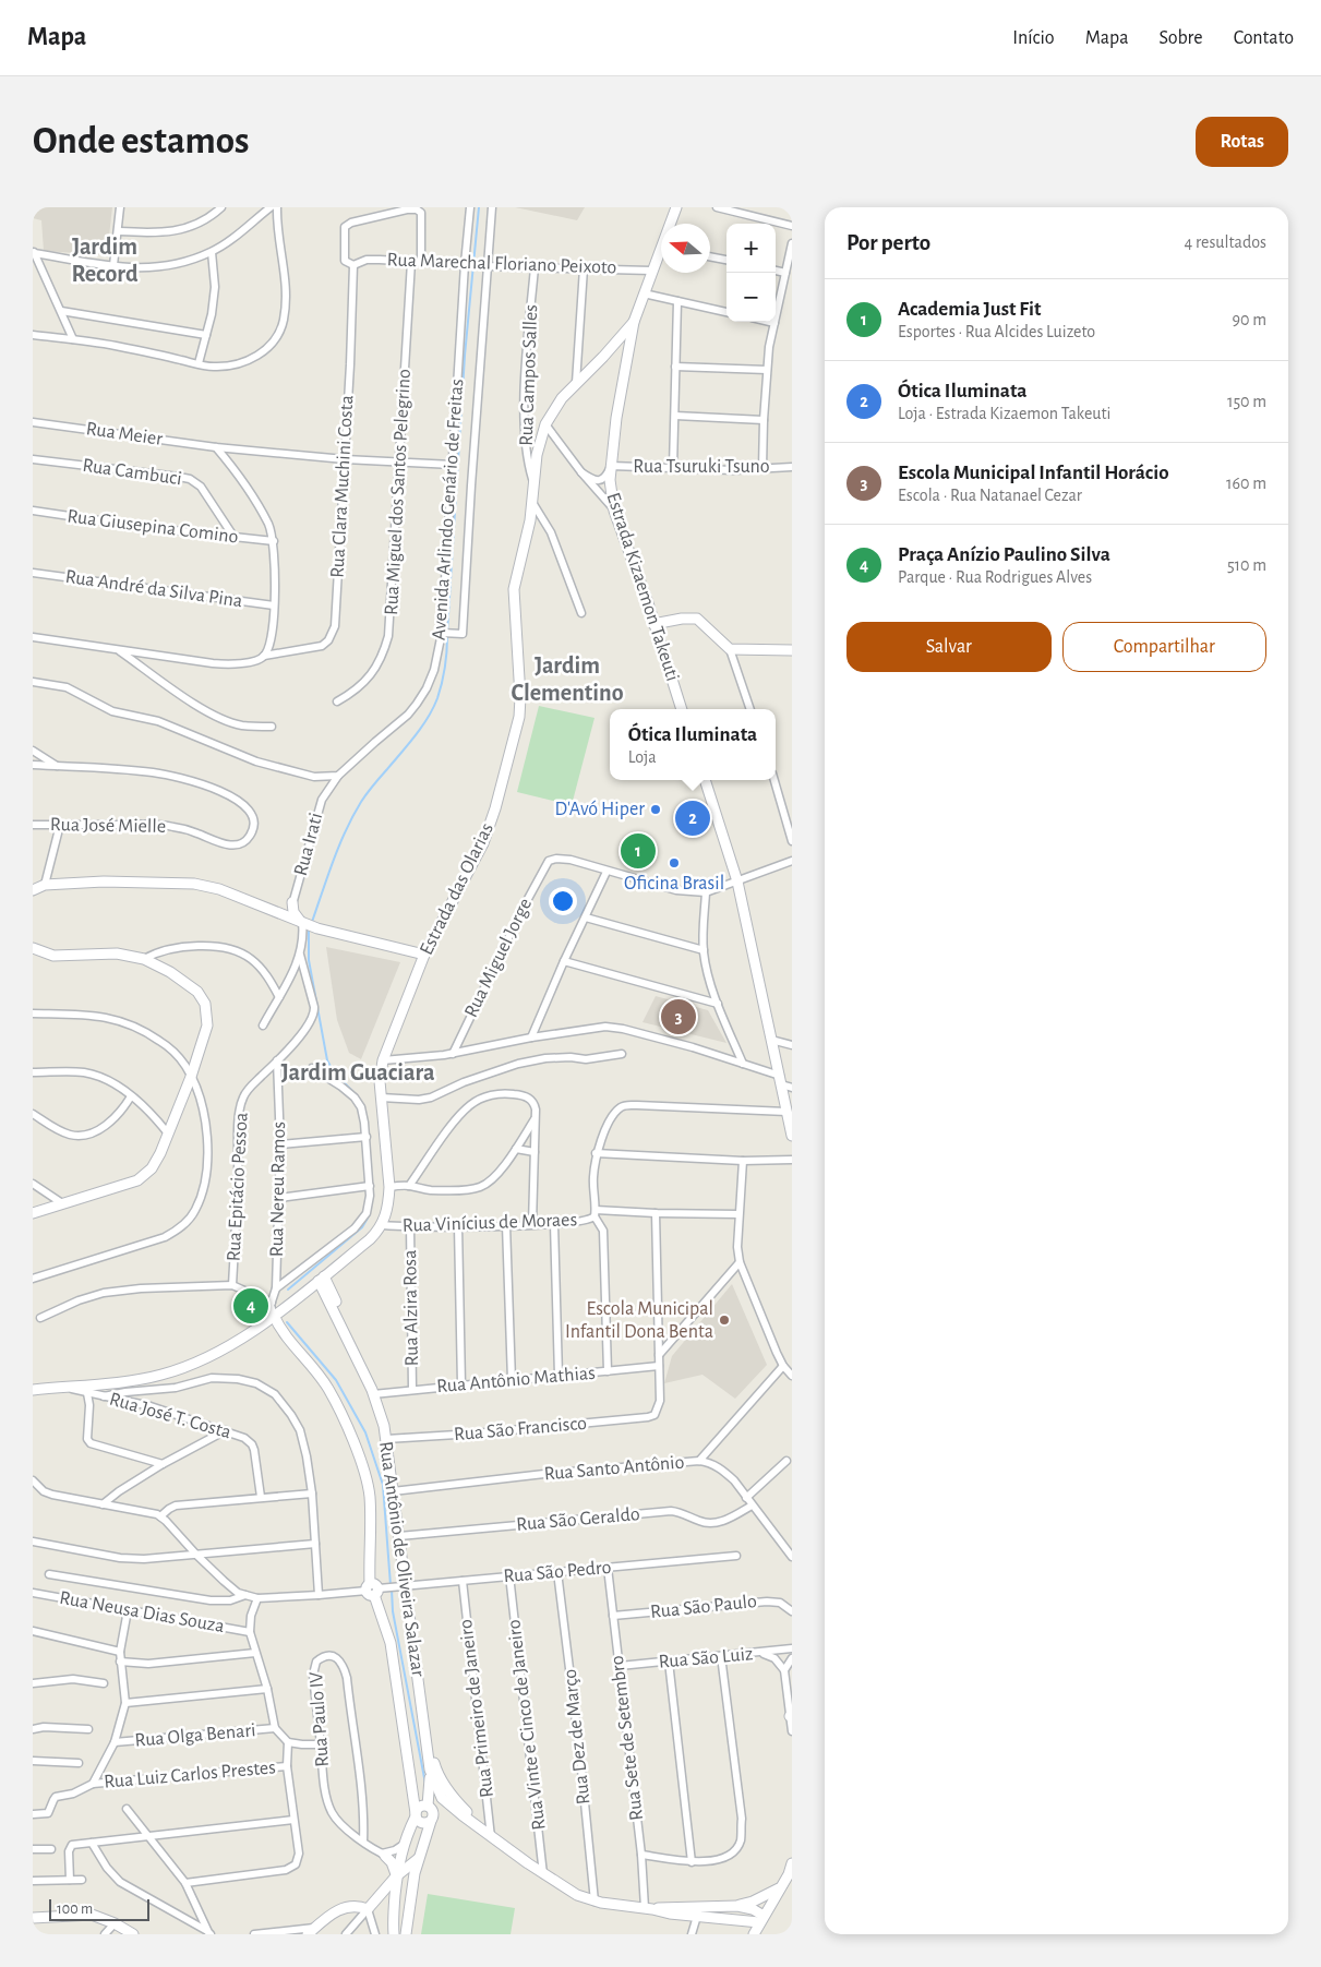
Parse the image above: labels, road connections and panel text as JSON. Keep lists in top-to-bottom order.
{
  "streets": {
    "street": [
      "Rua Marechal Floriano Peixoto",
      "Rua Campos Salles",
      "Rua Meier",
      "Rua Tsuruki Tsuno",
      "Rua Cambuci",
      "Rua Clara Muchini Costa",
      "Rua Miguel dos Santos Pelegrino",
      "Avenida Arlindo Genário de Freitas",
      "Rua Giusepina Comino",
      "Estrada Kizaemon Takeuti",
      "Rua André da Silva Pina",
      "Rua José Mielle",
      "Rua Irati",
      "Estrada das Olarias",
      "Rua Miguel Jorge",
      "Rua Epitácio Pessoa",
      "Rua Nereu Ramos",
      "Rua Vinícius de Moraes",
      "Rua Alzira Rosa",
      "Rua Antônio Mathias",
      "Rua José T. Costa",
      "Rua São Francisco",
      "Rua Santo Antônio",
      "Rua São Geraldo",
      "Rua Antônio de Oliveira Salazar",
      "Rua São Pedro",
      "Rua São Paulo",
      "Rua Neusa Dias Souza",
      "Rua São Luiz",
      "Rua Primeiro de Janeiro",
      "Rua Paulo IV",
      "Rua Vinte e Cinco de Janeiro",
      "Rua Olga Benari",
      "Rua Dez de Março",
      "Rua Sete de Setembro",
      "Rua Luiz Carlos Prestes"
    ]
  },
  "crossings": [
    ["Rua Marechal Floriano Peixoto", "Rua Campos Salles"],
    ["Rua Marechal Floriano Peixoto", "Rua Clara Muchini Costa"],
    ["Rua Marechal Floriano Peixoto", "Rua Miguel dos Santos Pelegrino"],
    ["Rua Marechal Floriano Peixoto", "Avenida Arlindo Genário de Freitas"],
    ["Rua Marechal Floriano Peixoto", "Estrada Kizaemon Takeuti"],
    ["Rua Campos Salles", "Estrada das Olarias"],
    ["Rua Meier", "Rua Clara Muchini Costa"],
    ["Rua Meier", "Rua Miguel dos Santos Pelegrino"],
    ["Rua Meier", "Avenida Arlindo Genário de Freitas"],
    ["Rua Tsuruki Tsuno", "Estrada Kizaemon Takeuti"],
    ["Rua Cambuci", "Rua Giusepina Comino"],
    ["Avenida Arlindo Genário de Freitas", "Rua Irati"],
    ["Estrada Kizaemon Takeuti", "Estrada das Olarias"],
    ["Estrada das Olarias", "Rua Nereu Ramos"],
    ["Estrada das Olarias", "Rua Vinícius de Moraes"],
    ["Estrada das Olarias", "Rua José T. Costa"],
    ["Estrada das Olarias", "Rua Antônio de Oliveira Salazar"],
    ["Rua Epitácio Pessoa", "Rua Nereu Ramos"],
    ["Rua Vinícius de Moraes", "Rua Alzira Rosa"],
    ["Rua Alzira Rosa", "Rua Antônio Mathias"],
    ["Rua Antônio Mathias", "Rua São Francisco"],
    ["Rua Antônio Mathias", "Rua Antônio de Oliveira Salazar"],
    ["Rua São Francisco", "Rua Antônio de Oliveira Salazar"],
    ["Rua Santo Antônio", "Rua São Geraldo"],
    ["Rua Santo Antônio", "Rua Antônio de Oliveira Salazar"],
    ["Rua São Geraldo", "Rua Antônio de Oliveira Salazar"],
    ["Rua Antônio de Oliveira Salazar", "Rua São Pedro"],
    ["Rua Antônio de Oliveira Salazar", "Rua Primeiro de Janeiro"],
    ["Rua Antônio de Oliveira Salazar", "Rua Vinte e Cinco de Janeiro"],
    ["Rua Antônio de Oliveira Salazar", "Rua Dez de Março"],
    ["Rua Antônio de Oliveira Salazar", "Rua Sete de Setembro"],
    ["Rua São Pedro", "Rua Primeiro de Janeiro"],
    ["Rua São Pedro", "Rua Vinte e Cinco de Janeiro"],
    ["Rua São Pedro", "Rua Dez de Março"],
    ["Rua São Pedro", "Rua Sete de Setembro"],
    ["Rua São Paulo", "Rua Sete de Setembro"],
    ["Rua São Luiz", "Rua Sete de Setembro"]
  ],
  "districts": ["Jardim Record", "Jardim Clementino", "Jardim Guaciara"],
  "places": ["D'Avó Hiper", "Oficina Brasil", "Escola Municipal Infantil Dona Benta"],
  "scale_bar": "100 m",
  "north": "left",
  "page": {
    "header": "Mapa",
    "nav": [
      "Início",
      "Mapa",
      "Sobre",
      "Contato"
    ],
    "buttons": [
      "Rotas",
      ["Salvar", "Compartilhar"]
    ],
    "title": "Onde estamos",
    "heading": ["Por perto", "4 resultados"],
    "map_buttons": ["+", "−"],
    "list": [
      {
        "mark": "1",
        "name": "Academia Just Fit",
        "note": "Esportes · Rua Alcides Luizeto",
        "value": "90 m"
      },
      {
        "mark": "2",
        "name": "Ótica Iluminata",
        "note": "Loja · Estrada Kizaemon Takeuti",
        "value": "150 m"
      },
      {
        "mark": "3",
        "name": "Escola Municipal Infantil Horácio",
        "note": "Escola · Rua Natanael Cezar",
        "value": "160 m"
      },
      {
        "mark": "4",
        "name": "Praça Anízio Paulino Silva",
        "note": "Parque · Rua Rodrigues Alves",
        "value": "510 m"
      }
    ],
    "popup": ["Ótica Iluminata", "Loja"],
    "pins": [
      "2",
      "1",
      "3",
      "4"
    ],
    "scale": "100 m"
  }
}
